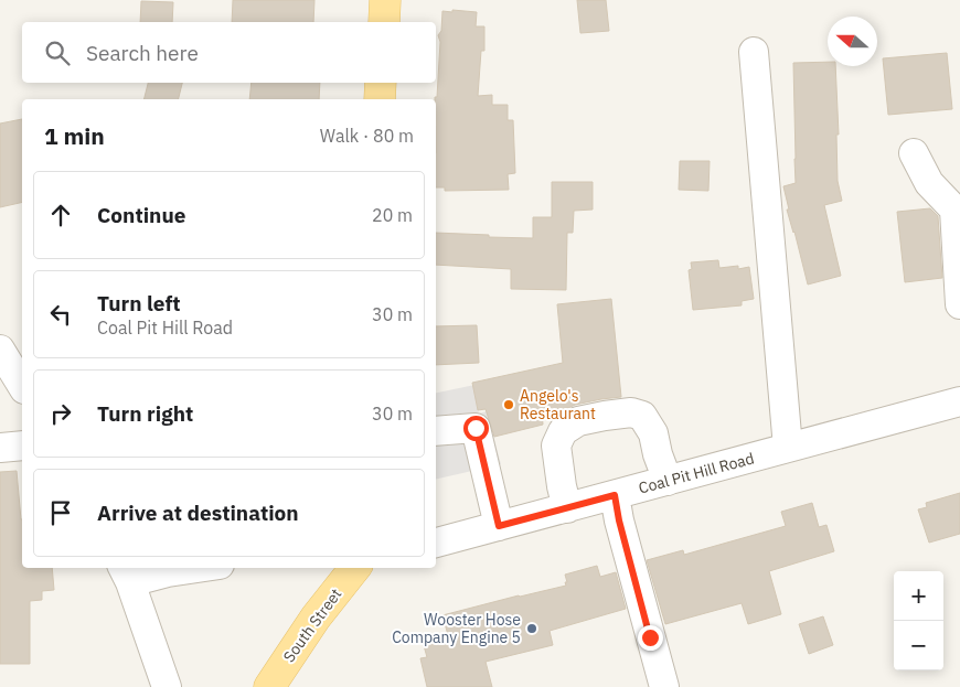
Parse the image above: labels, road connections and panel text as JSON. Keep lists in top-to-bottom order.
{
  "streets": {
    "main road": ["South Street"],
    "street": ["Coal Pit Hill Road"]
  },
  "places": ["Angelo's Restaurant", "Wooster Hose Company Engine 5"],
  "north": "left",
  "page": {
    "search": "Search here",
    "heading": ["1 min", "Walk · 80 m"],
    "list": [
      ["Continue", "20 m"],
      ["Turn left", "Coal Pit Hill Road", "30 m"],
      ["Turn right", "30 m"],
      "Arrive at destination"
    ],
    "map_buttons": ["+", "−"]
  }
}
